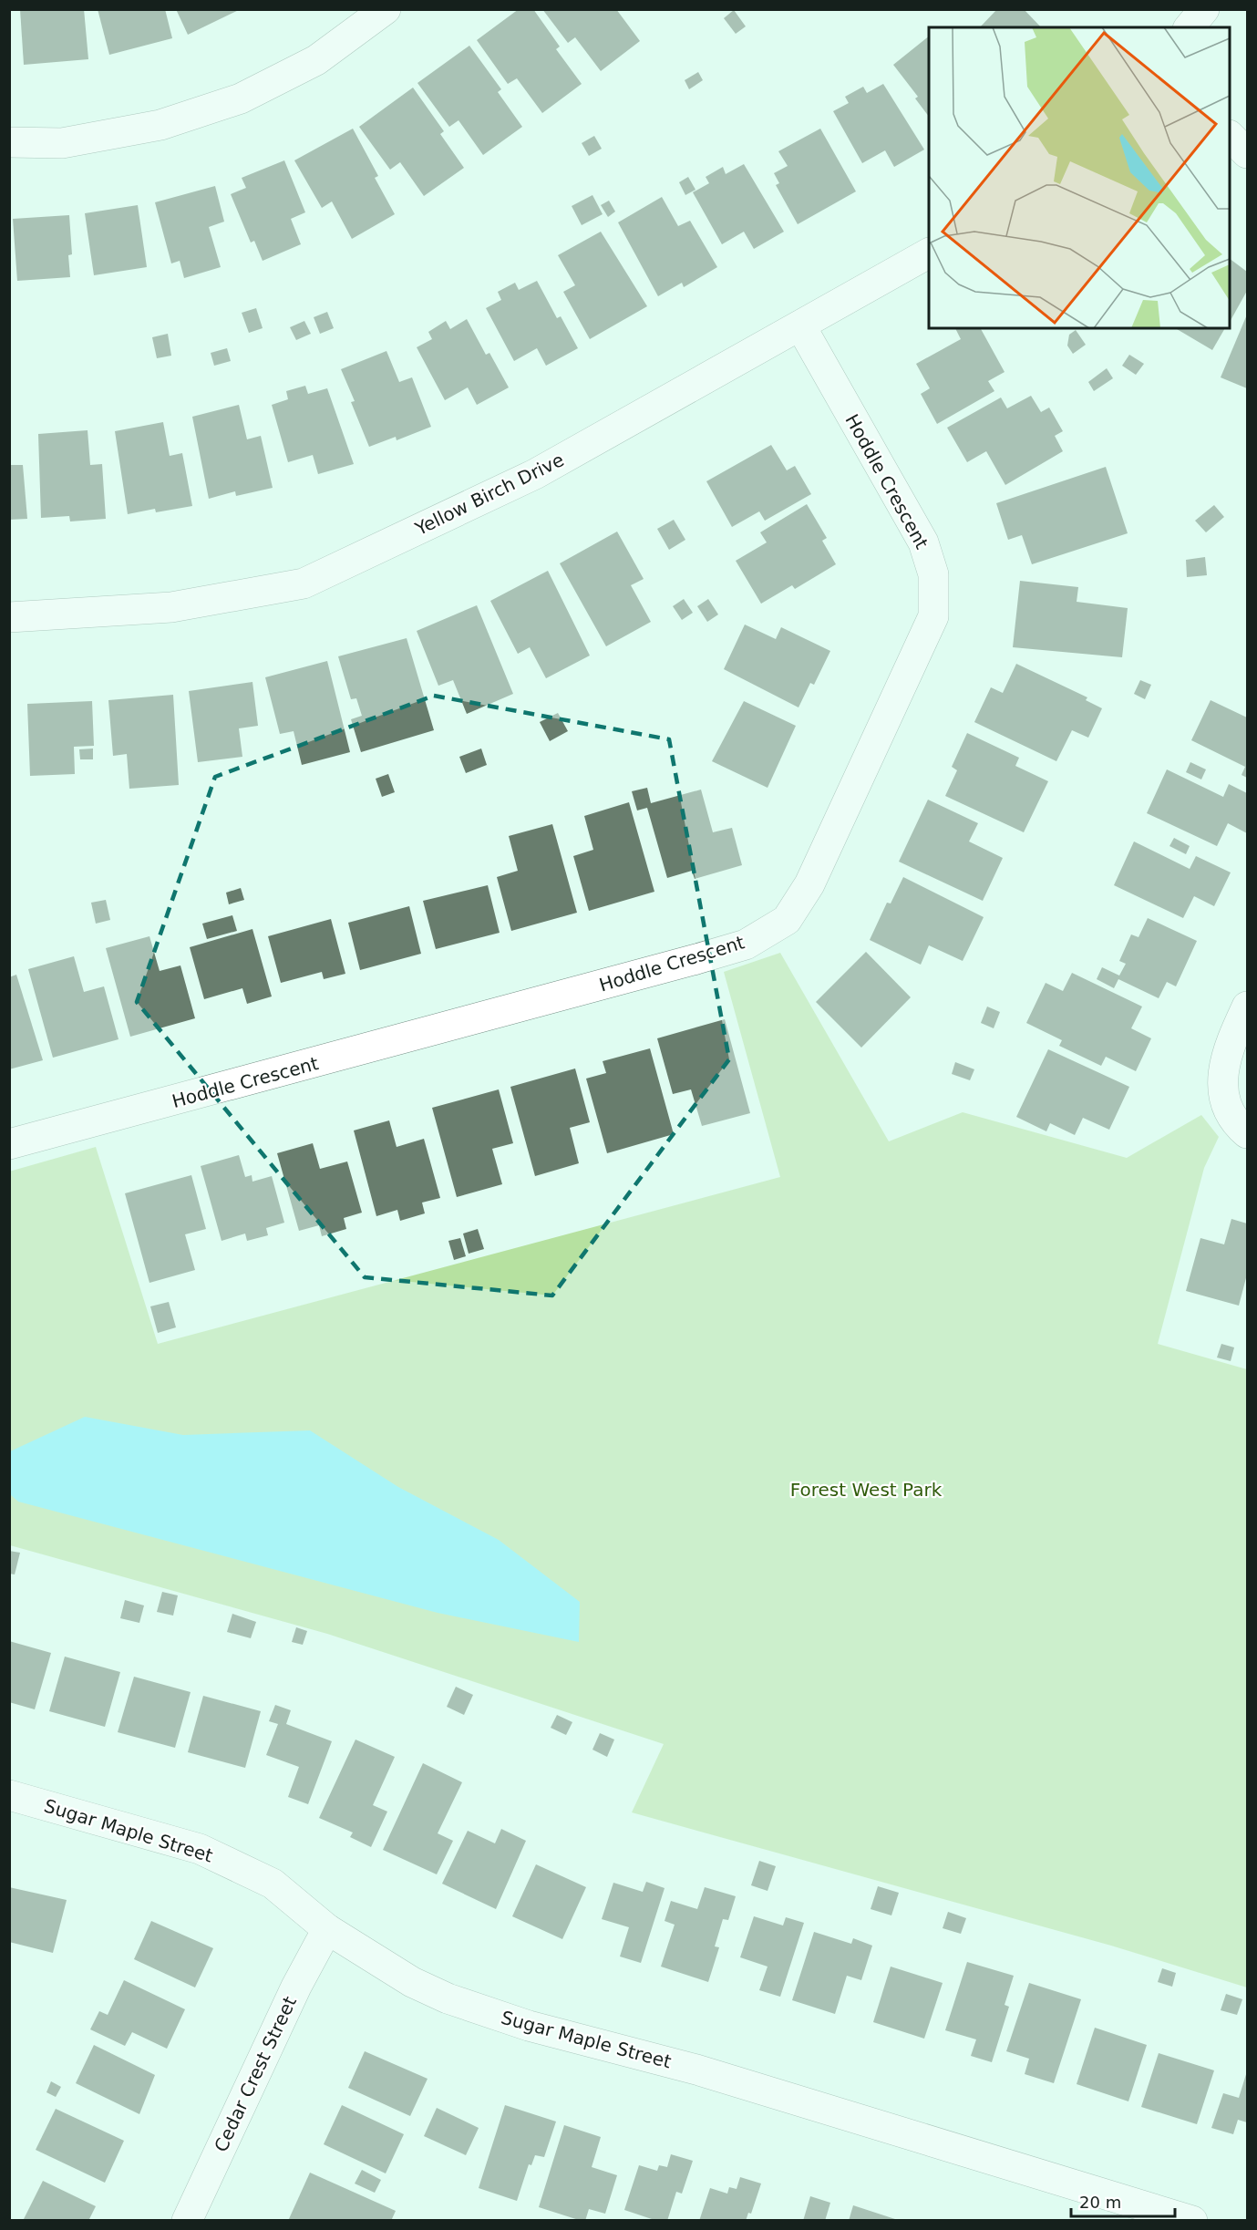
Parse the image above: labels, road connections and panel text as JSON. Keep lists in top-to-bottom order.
{
  "streets": {
    "street": [
      "Hoddle Crescent",
      "Yellow Birch Drive",
      "Sugar Maple Street",
      "Cedar Crest Street"
    ]
  },
  "crossings": [
    ["Hoddle Crescent", "Yellow Birch Drive"],
    ["Sugar Maple Street", "Cedar Crest Street"]
  ],
  "parks": ["Forest West Park"],
  "scale_bar": "20 m"
}
